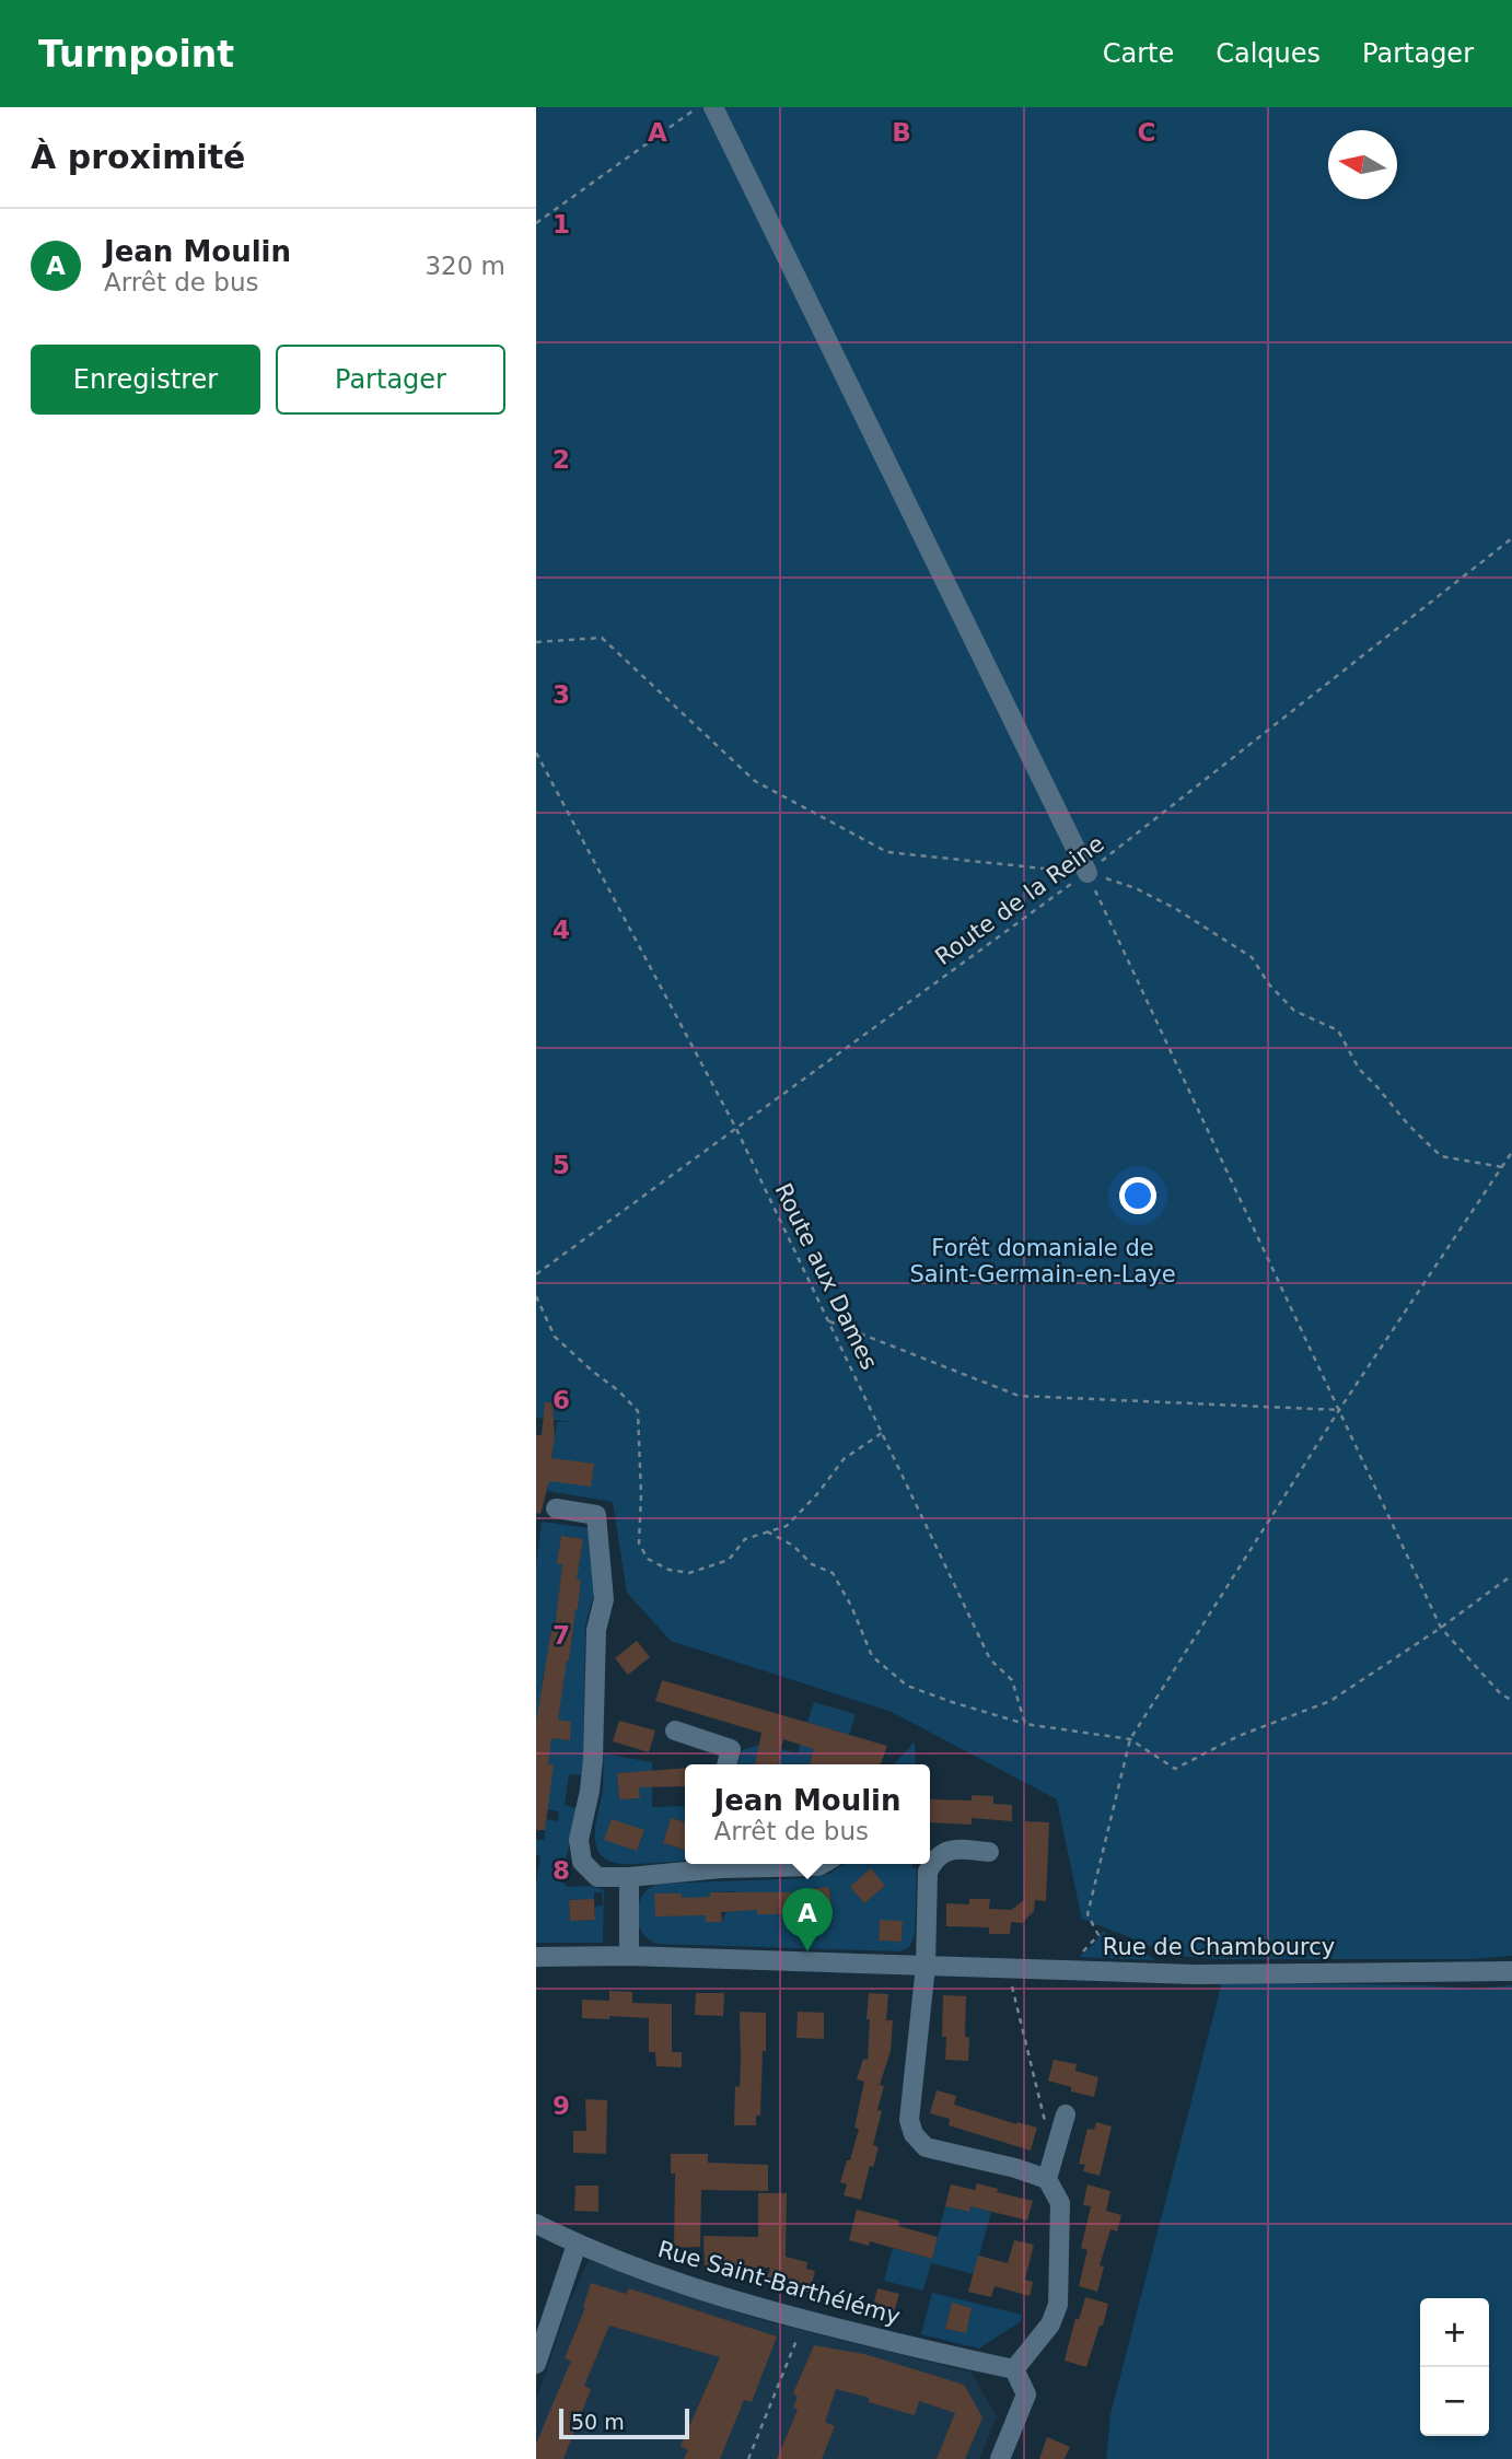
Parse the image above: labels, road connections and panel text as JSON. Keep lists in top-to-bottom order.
{
  "streets": {
    "street": ["Rue de Chambourcy", "Rue Saint-Barthélémy"],
    "path": ["Route de la Reine", "Route aux Dames"]
  },
  "crossings": [
    ["Route de la Reine", "Route aux Dames"]
  ],
  "parks": ["Forêt domaniale de Saint-Germain-en-Laye"],
  "scale_bar": "50 m",
  "north": "left",
  "page": {
    "header": "Turnpoint",
    "nav": ["Carte", "Calques", "Partager"],
    "heading": "À proximité",
    "list": [
      {
        "mark": "A",
        "name": "Jean Moulin",
        "note": "Arrêt de bus",
        "value": "320 m"
      }
    ],
    "buttons": ["Enregistrer", "Partager"],
    "popup": ["Jean Moulin", "Arrêt de bus"],
    "pins": "A",
    "map_buttons": ["+", "−"],
    "scale": "50 m"
  },
  "grid": {
    "columns": ["A", "B", "C"],
    "rows": [
      "1",
      "2",
      "3",
      "4",
      "5",
      "6",
      "7",
      "8",
      "9"
    ]
  }
}
